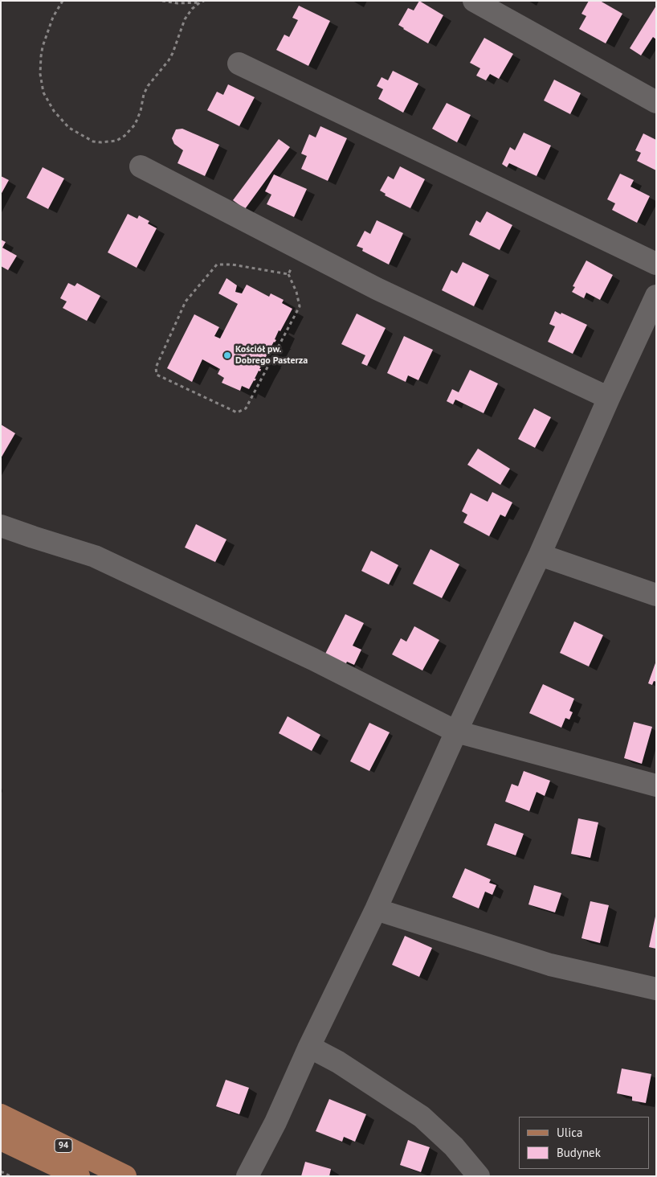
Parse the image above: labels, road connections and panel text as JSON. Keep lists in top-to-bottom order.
{
  "streets": {
    "main road": ["94"]
  },
  "places": ["Kościół pw. Dobrego Pasterza"],
  "legend": ["Ulica", "Budynek"]
}
